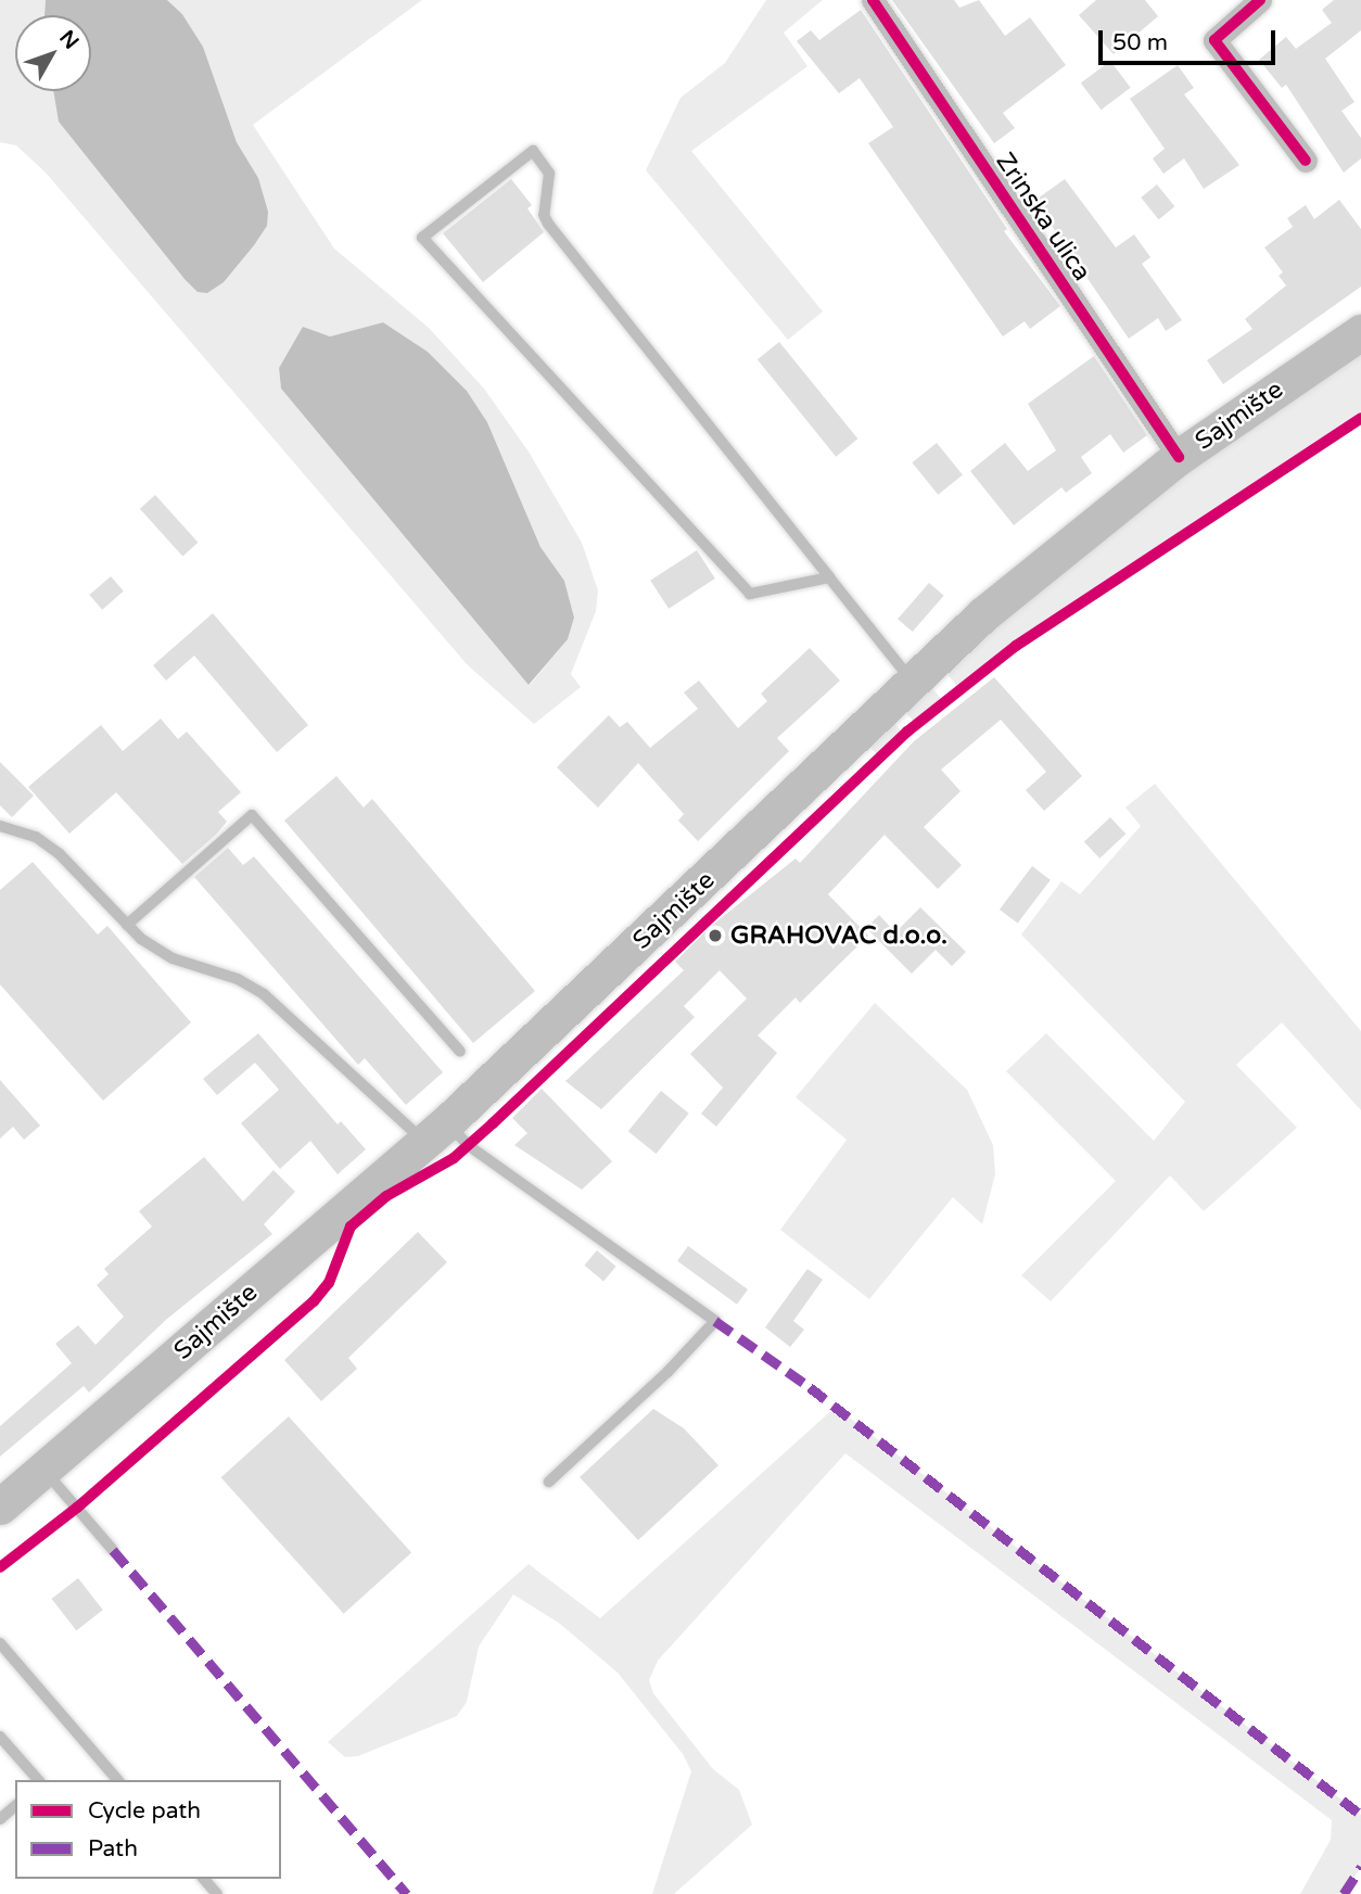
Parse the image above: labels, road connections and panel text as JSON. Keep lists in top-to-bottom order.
{
  "streets": {
    "main road": ["Sajmište"],
    "street": ["Zrinska ulica"]
  },
  "crossings": [
    ["Zrinska ulica", "Sajmište"]
  ],
  "places": ["GRAHOVAC d.o.o."],
  "legend": ["Cycle path", "Path"],
  "scale_bar": "50 m",
  "north": "top right"
}
